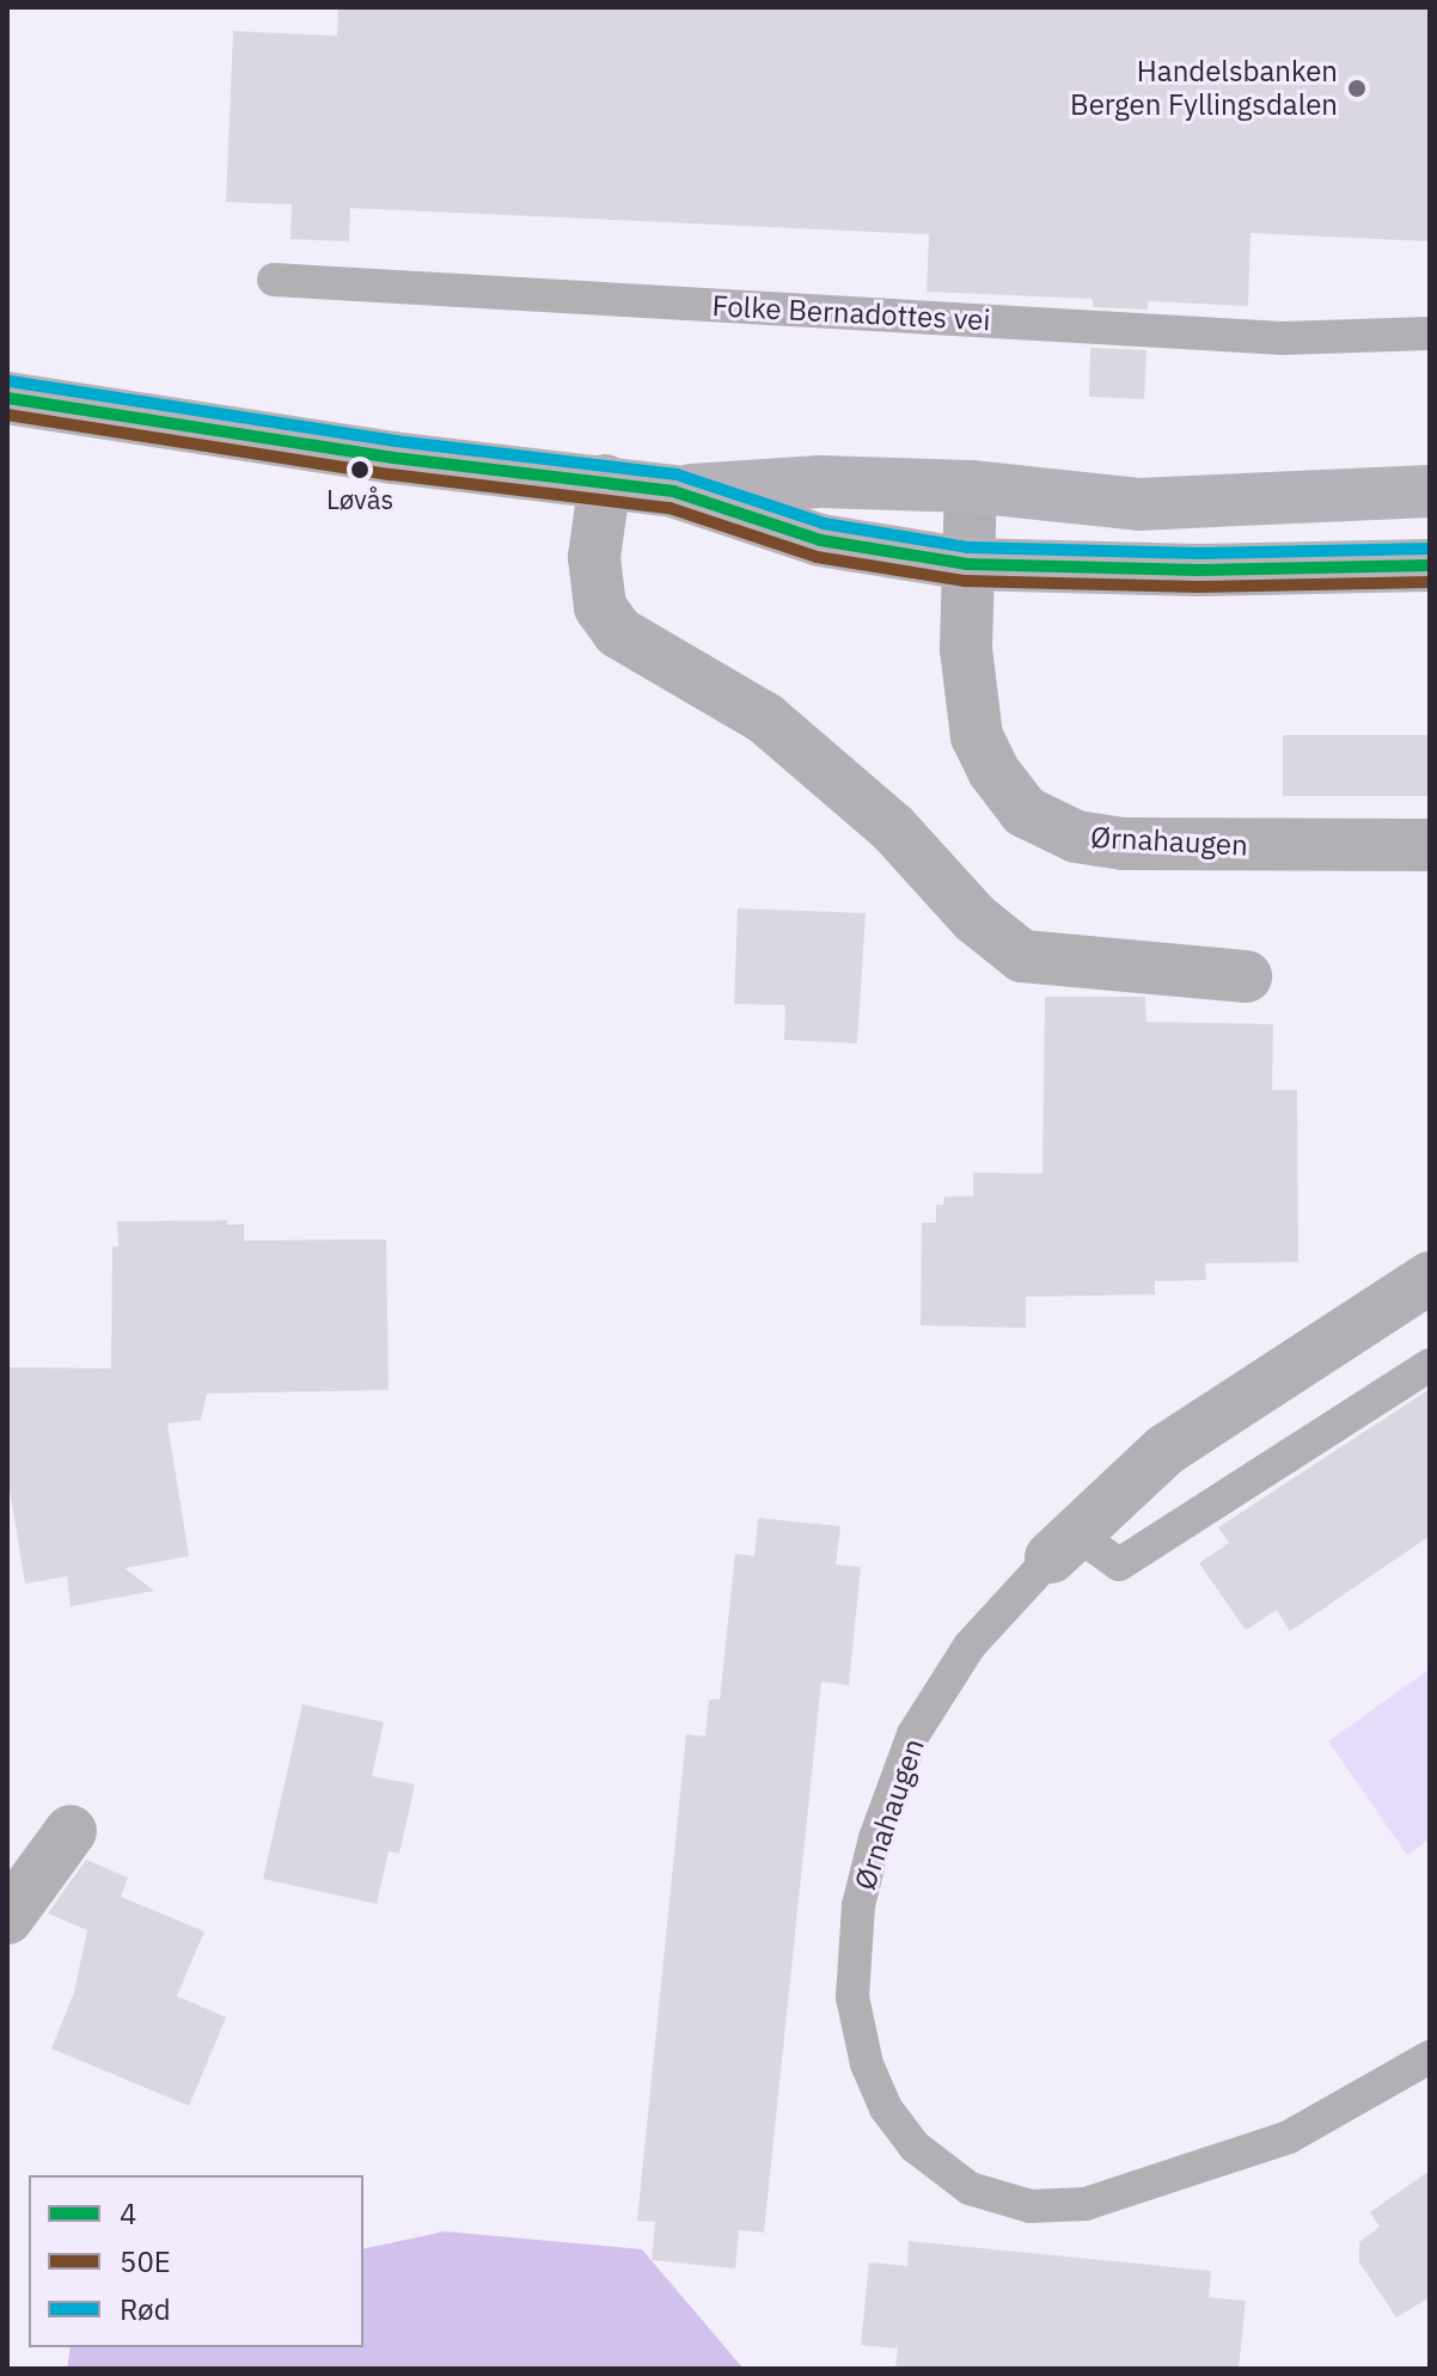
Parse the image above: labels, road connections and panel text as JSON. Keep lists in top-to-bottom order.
{
  "streets": {
    "street": ["Ørnahaugen"],
    "lane": ["Folke Bernadottes vei"]
  },
  "places": ["Handelsbanken Bergen Fyllingsdalen", "Løvås"],
  "lines": ["transit line Rød", "transit line 4", "transit line 50E"],
  "legend": ["4", "50E", "Rød"]
}
